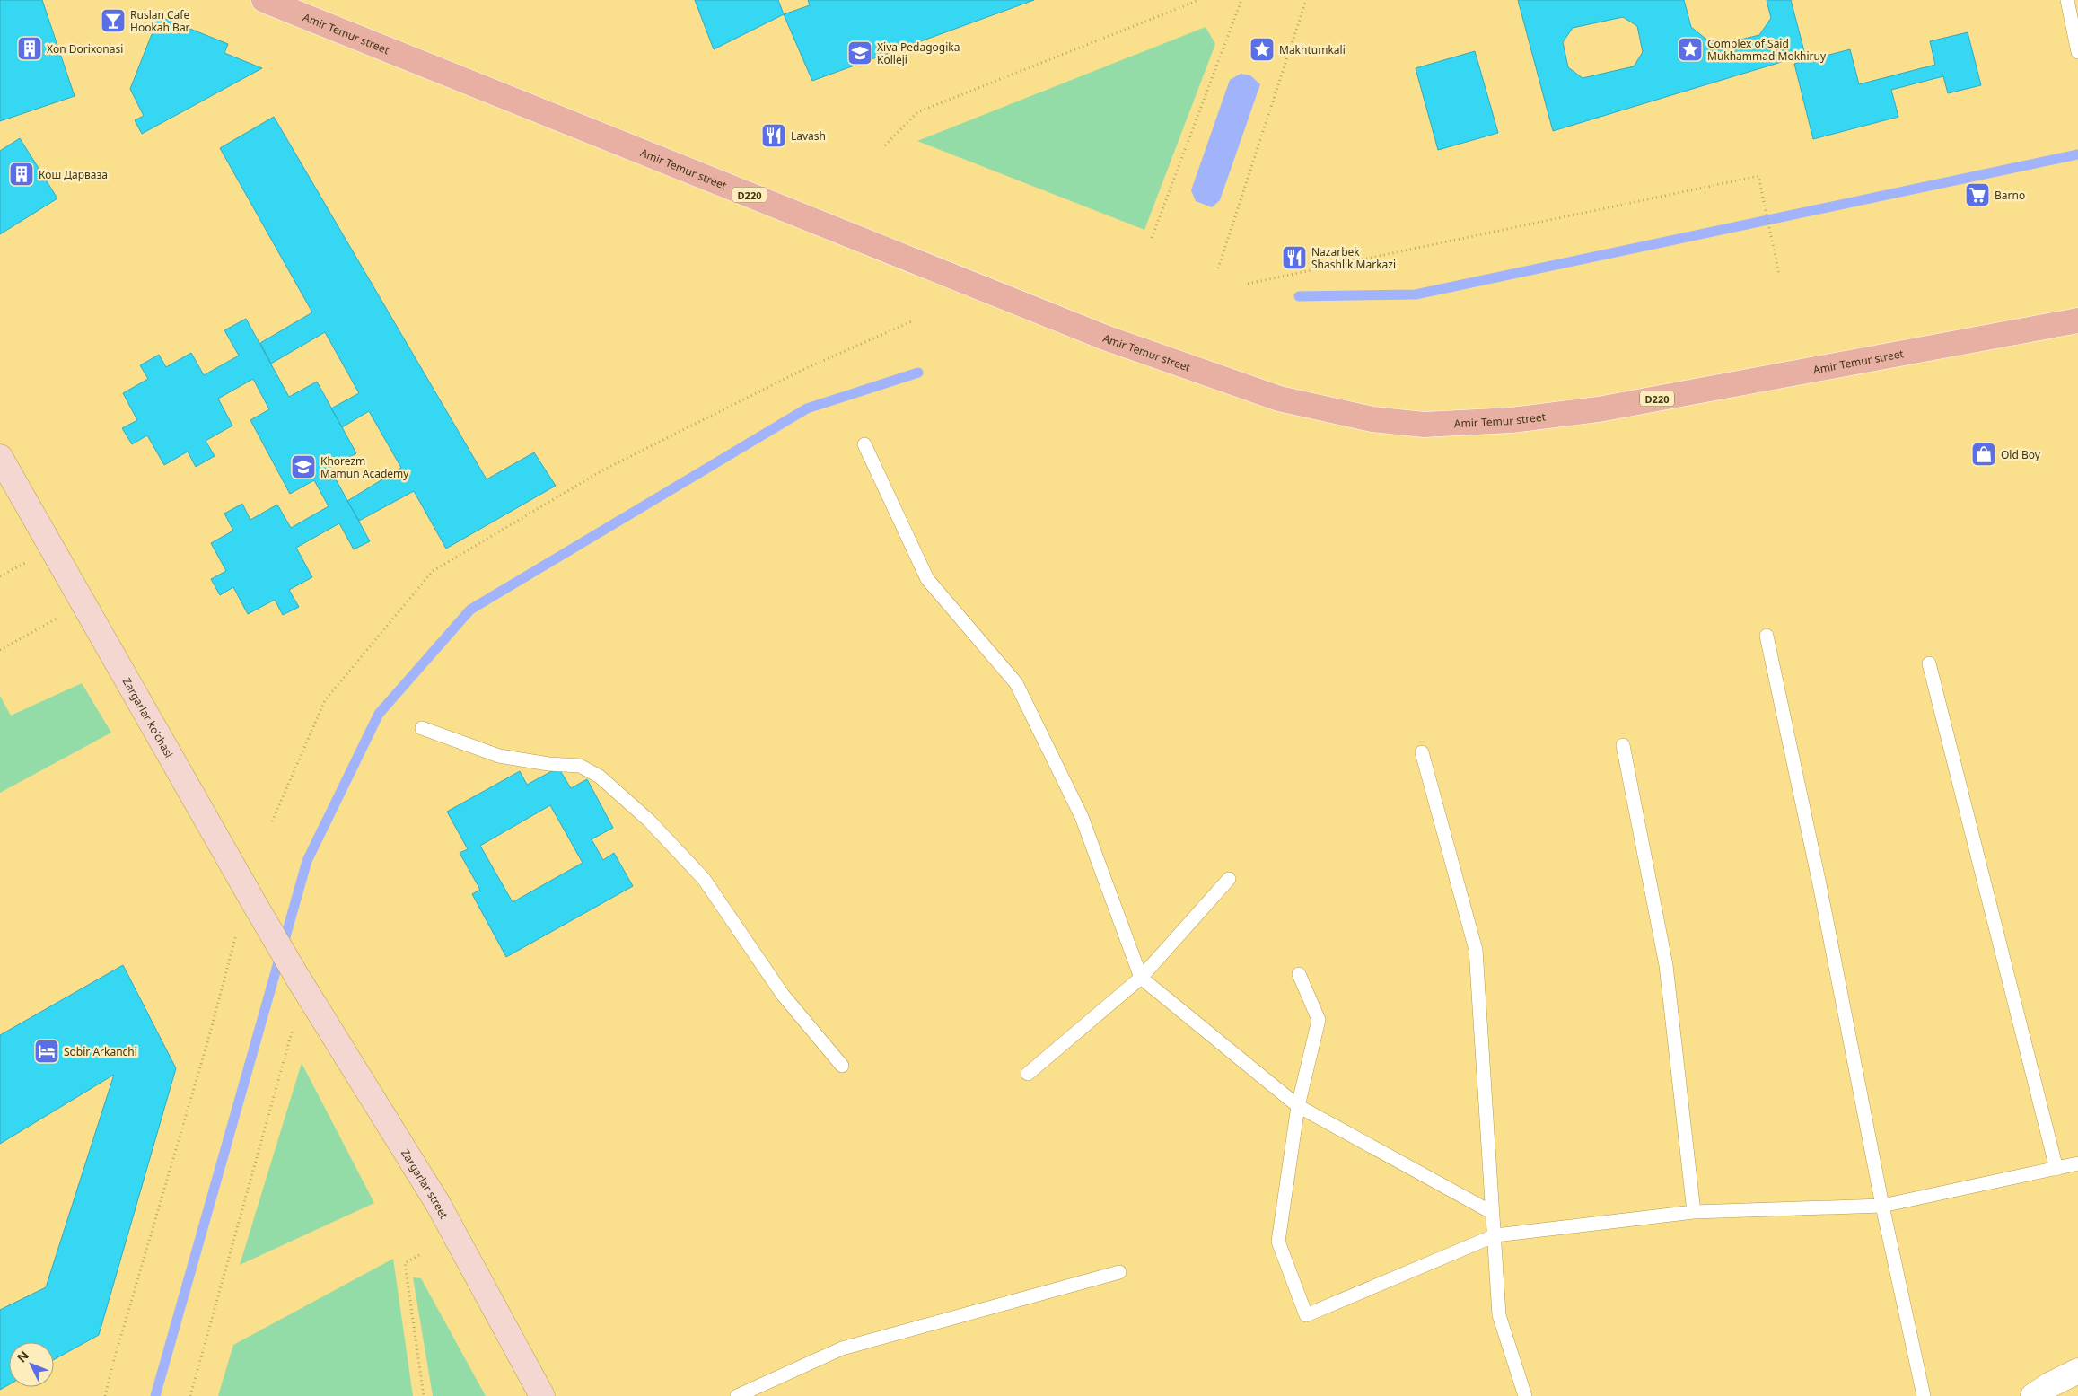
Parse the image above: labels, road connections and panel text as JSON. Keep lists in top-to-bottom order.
{
  "streets": {
    "main road": [
      "Amir Temur street",
      "D220",
      "Zargarlar ko'chasi",
      "Zargarlar street"
    ]
  },
  "crossings": [
    ["Zargarlar ko'chasi", "Zargarlar street"]
  ],
  "places": {
    "bar": ["Ruslan Cafe Hookah Bar"],
    "building": ["Xon Dorixonasi", "Кош Дарваза"],
    "place": ["Makhtumkali", "Complex of Said Mukhammad Mokhiruy"],
    "school or university": ["Xiva Pedagogika Kolleji", "Khorezm Mamun Academy"],
    "restaurant": ["Lavash", "Nazarbek Shashlik Markazi"],
    "supermarket": ["Barno"],
    "shop": ["Old Boy"],
    "hotel": ["Sobir Arkanchi"]
  },
  "north": "top left"
}
